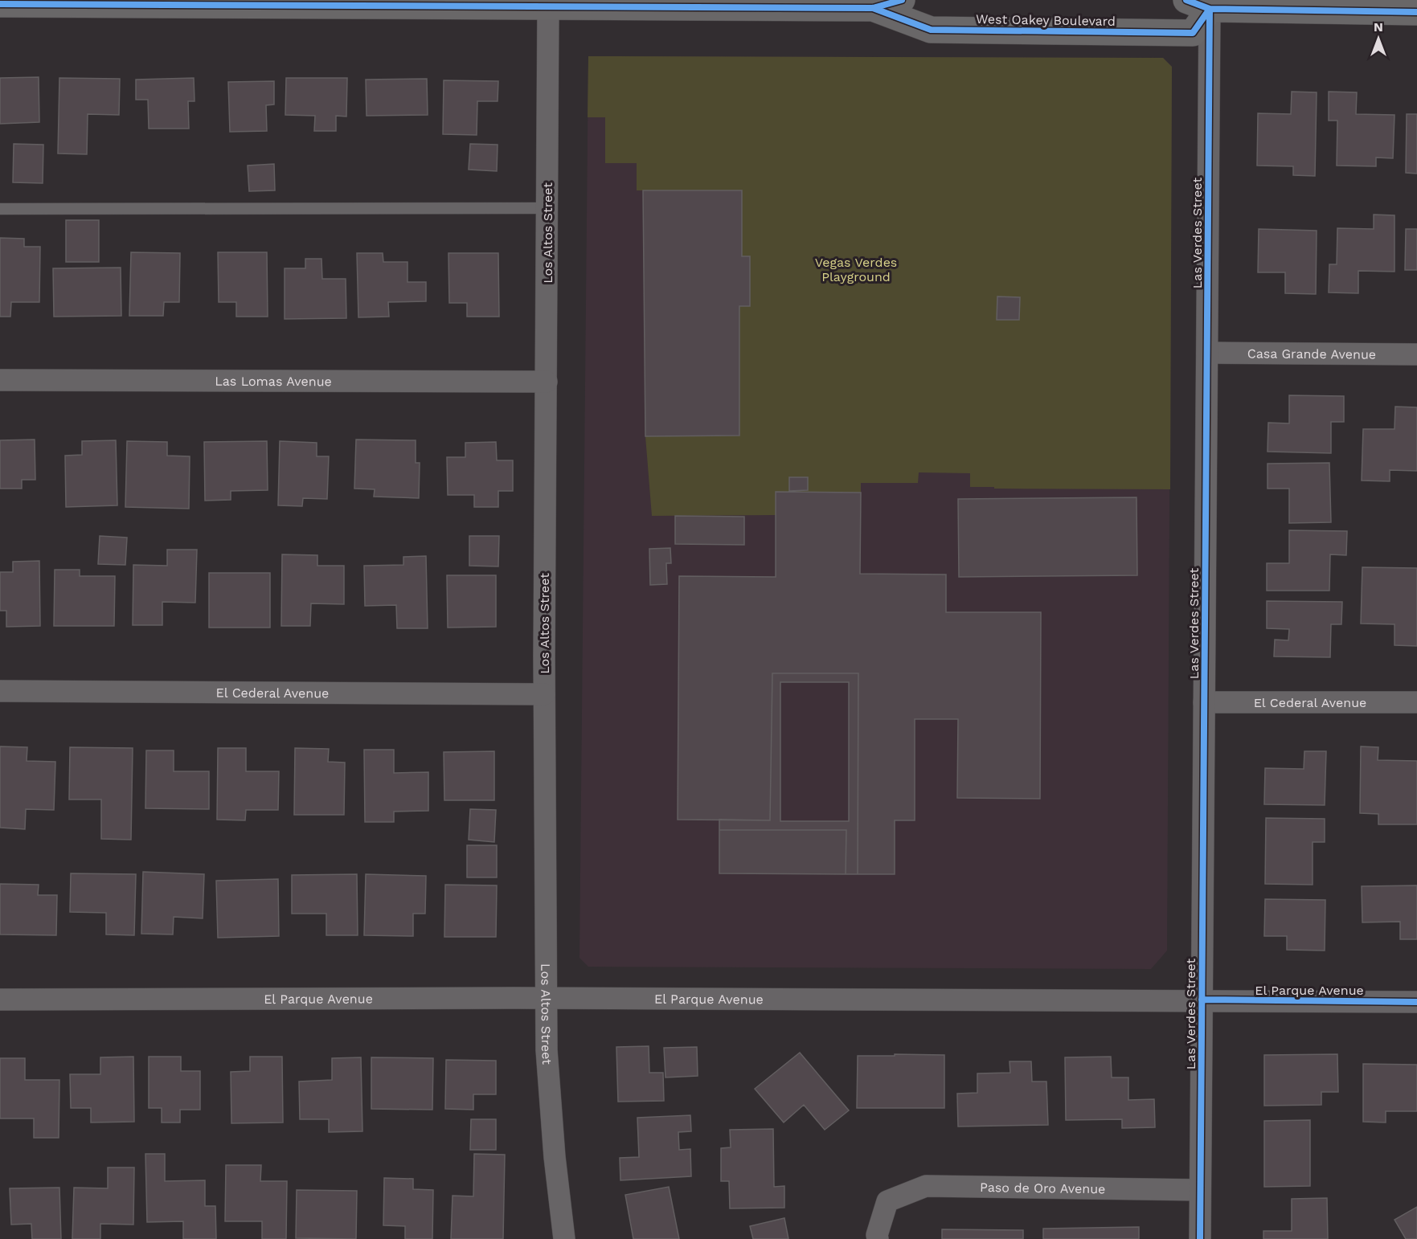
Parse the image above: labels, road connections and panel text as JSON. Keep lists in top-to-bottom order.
{
  "streets": {
    "main road": ["West Oakey Boulevard"],
    "street": [
      "Los Altos Street",
      "Las Verdes Street",
      "Casa Grande Avenue",
      "Las Lomas Avenue",
      "El Cederal Avenue",
      "El Parque Avenue",
      "Paso de Oro Avenue"
    ]
  },
  "crossings": [
    ["West Oakey Boulevard", "Los Altos Street"],
    ["West Oakey Boulevard", "Las Verdes Street"],
    ["Los Altos Street", "Las Lomas Avenue"],
    ["Los Altos Street", "El Cederal Avenue"],
    ["Los Altos Street", "El Parque Avenue"],
    ["Las Verdes Street", "Casa Grande Avenue"],
    ["Las Verdes Street", "El Cederal Avenue"],
    ["Las Verdes Street", "El Parque Avenue"],
    ["Las Verdes Street", "Paso de Oro Avenue"]
  ],
  "parks": ["Vegas Verdes Playground"],
  "north": "top"
}
